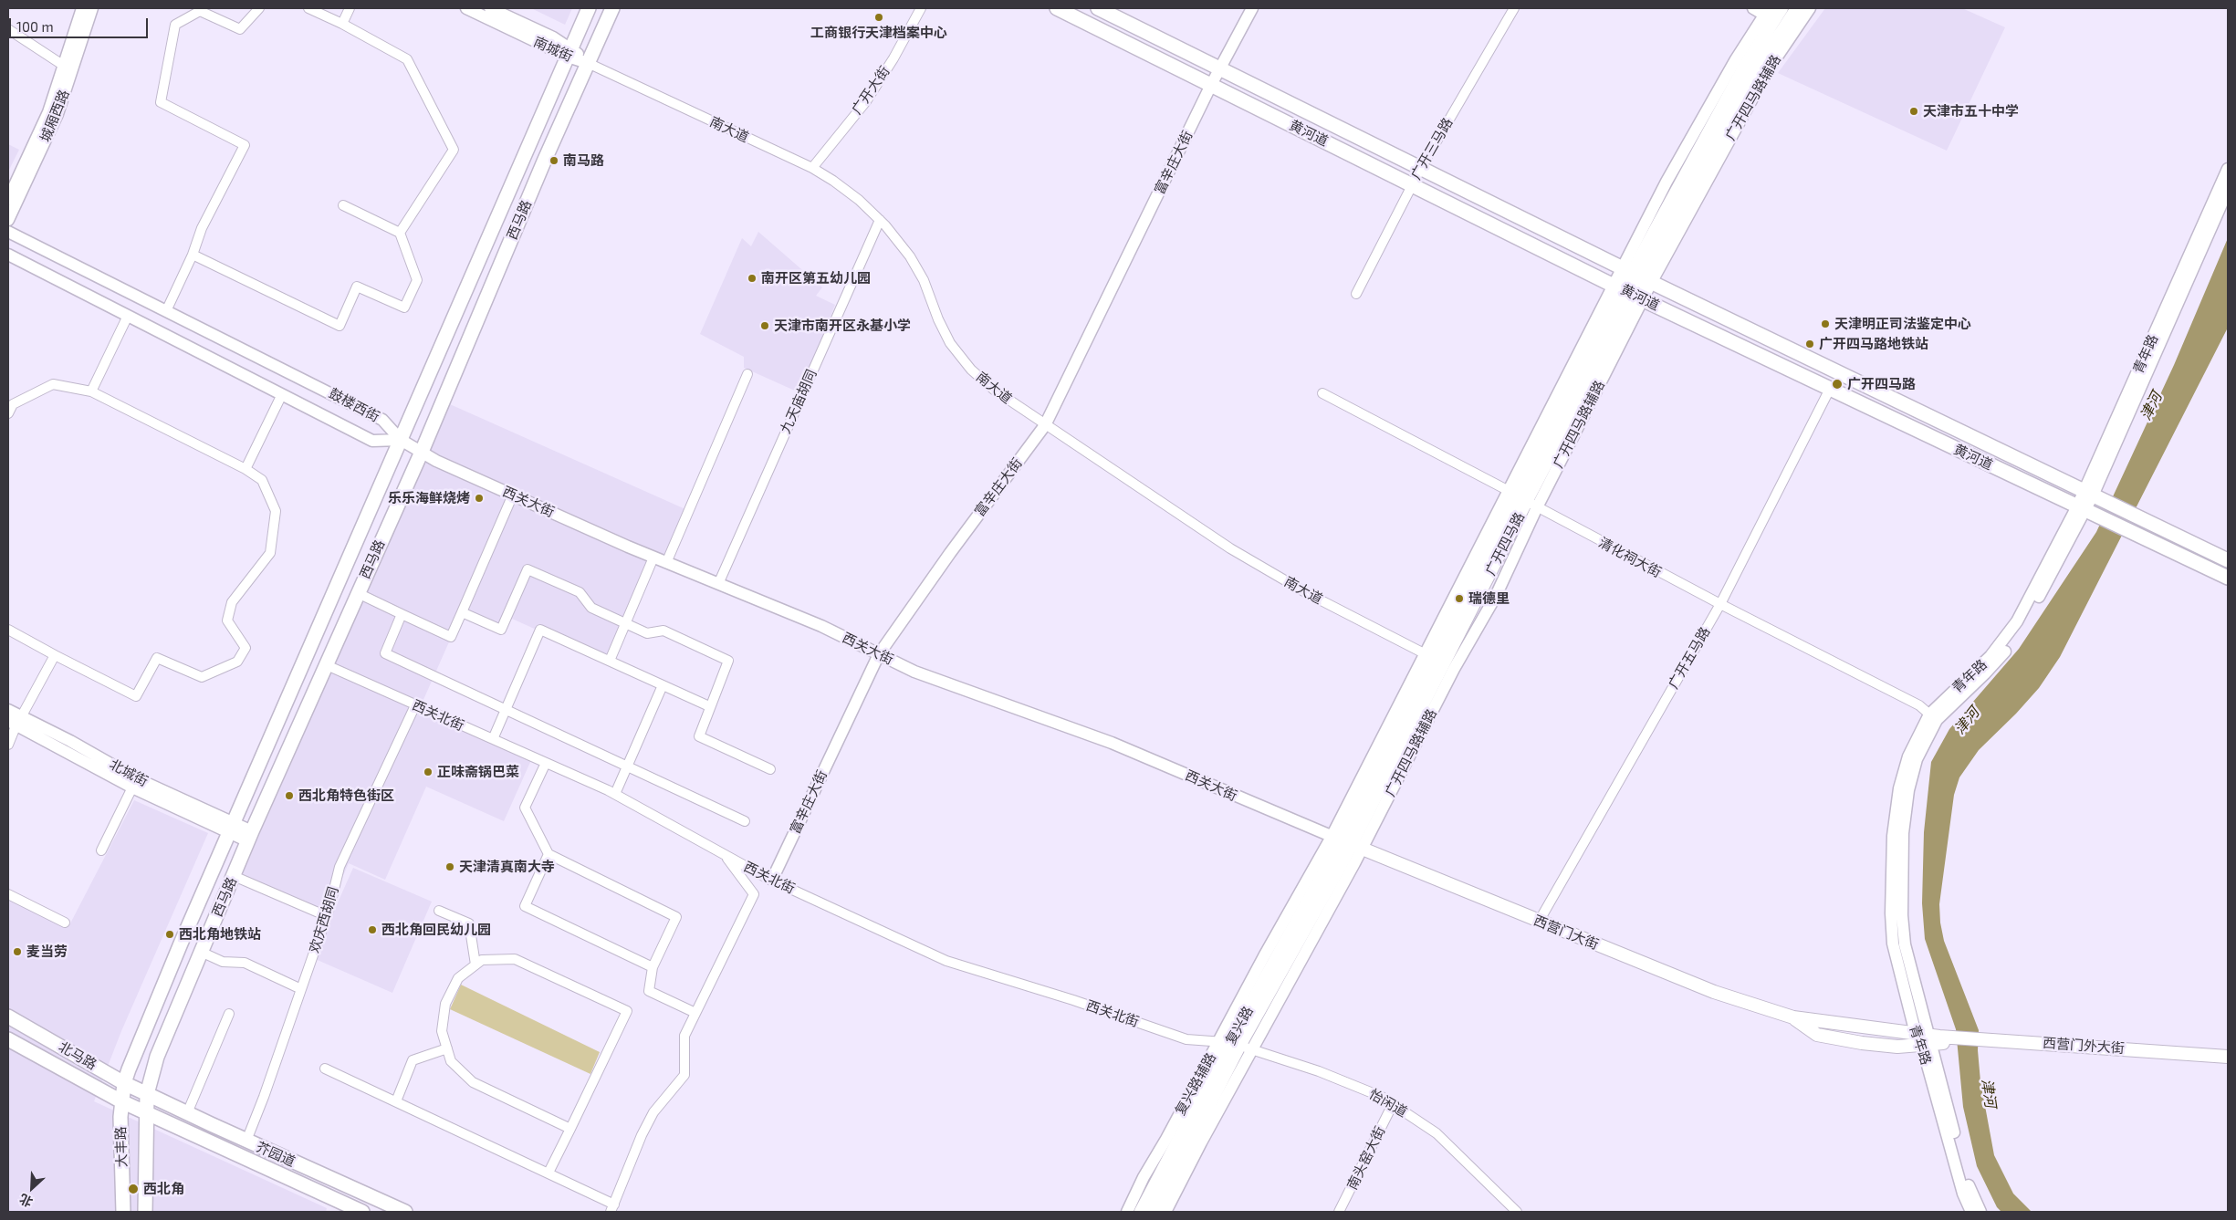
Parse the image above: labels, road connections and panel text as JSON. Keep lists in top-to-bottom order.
{
  "streets": {
    "main road": [
      "黄河道",
      "西马路",
      "广开四马路",
      "西营门大街",
      "复兴路",
      "西营门外大街",
      "北马路",
      "大丰路",
      "芥园道"
    ],
    "street": [
      "南城街",
      "广开大街",
      "广开四马路辅路",
      "城厢西路",
      "南大道",
      "广开三马路",
      "富辛庄大街",
      "青年路",
      "九天庙胡同",
      "鼓楼西街",
      "西关大街",
      "清化祠大街",
      "广开五马路",
      "西关北街",
      "北城街",
      "欢庆西胡同",
      "复兴路辅路",
      "怡闲道",
      "南头窑大街"
    ]
  },
  "crossings": [
    ["南城街", "南大道"],
    ["南城街", "西马路"],
    ["广开大街", "南大道"],
    ["广开四马路辅路", "南大道"],
    ["广开四马路辅路", "黄河道"],
    ["广开四马路辅路", "西关大街"],
    ["广开四马路辅路", "广开四马路"],
    ["广开四马路辅路", "清化祠大街"],
    ["广开四马路辅路", "西营门大街"],
    ["广开四马路辅路", "复兴路"],
    ["广开四马路辅路", "复兴路辅路"],
    ["南大道", "富辛庄大街"],
    ["南大道", "西马路"],
    ["南大道", "九天庙胡同"],
    ["南大道", "广开四马路"],
    ["黄河道", "广开三马路"],
    ["黄河道", "富辛庄大街"],
    ["黄河道", "青年路"],
    ["黄河道", "广开四马路"],
    ["黄河道", "广开五马路"],
    ["富辛庄大街", "西关大街"],
    ["富辛庄大街", "西关北街"],
    ["西马路", "鼓楼西街"],
    ["西马路", "西关大街"],
    ["西马路", "西关北街"],
    ["西马路", "北城街"],
    ["西马路", "北马路"],
    ["西马路", "大丰路"],
    ["西马路", "芥园道"],
    ["青年路", "清化祠大街"],
    ["青年路", "西营门大街"],
    ["青年路", "西营门外大街"],
    ["九天庙胡同", "西关大街"],
    ["鼓楼西街", "西关大街"],
    ["西关大街", "广开四马路"],
    ["西关大街", "西营门大街"],
    ["西关大街", "复兴路"],
    ["西关大街", "复兴路辅路"],
    ["广开四马路", "清化祠大街"],
    ["广开四马路", "西营门大街"],
    ["广开四马路", "复兴路"],
    ["广开四马路", "复兴路辅路"],
    ["清化祠大街", "广开五马路"],
    ["广开五马路", "西营门大街"],
    ["西关北街", "欢庆西胡同"],
    ["西关北街", "复兴路"],
    ["西关北街", "复兴路辅路"],
    ["西关北街", "怡闲道"],
    ["欢庆西胡同", "芥园道"],
    ["西营门大街", "复兴路"],
    ["西营门大街", "西营门外大街"],
    ["西营门大街", "复兴路辅路"],
    ["复兴路", "复兴路辅路"],
    ["复兴路", "怡闲道"],
    ["北马路", "大丰路"],
    ["北马路", "芥园道"],
    ["复兴路辅路", "怡闲道"],
    ["怡闲道", "南头窑大街"],
    ["大丰路", "芥园道"]
  ],
  "water": ["津河"],
  "places": [
    "工商银行天津档案中心",
    "天津市五十中学",
    "南马路",
    "南开区第五幼儿园",
    "天津明正司法鉴定中心",
    "天津市南开区永基小学",
    "广开四马路地铁站",
    "广开四马路",
    "乐乐海鲜烧烤",
    "瑞德里",
    "正味斋锅巴菜",
    "西北角特色街区",
    "天津清真南大寺",
    "西北角回民幼儿园",
    "西北角地铁站",
    "麦当劳",
    "西北角"
  ],
  "scale_bar": "100 m",
  "north": "bottom left"
}
